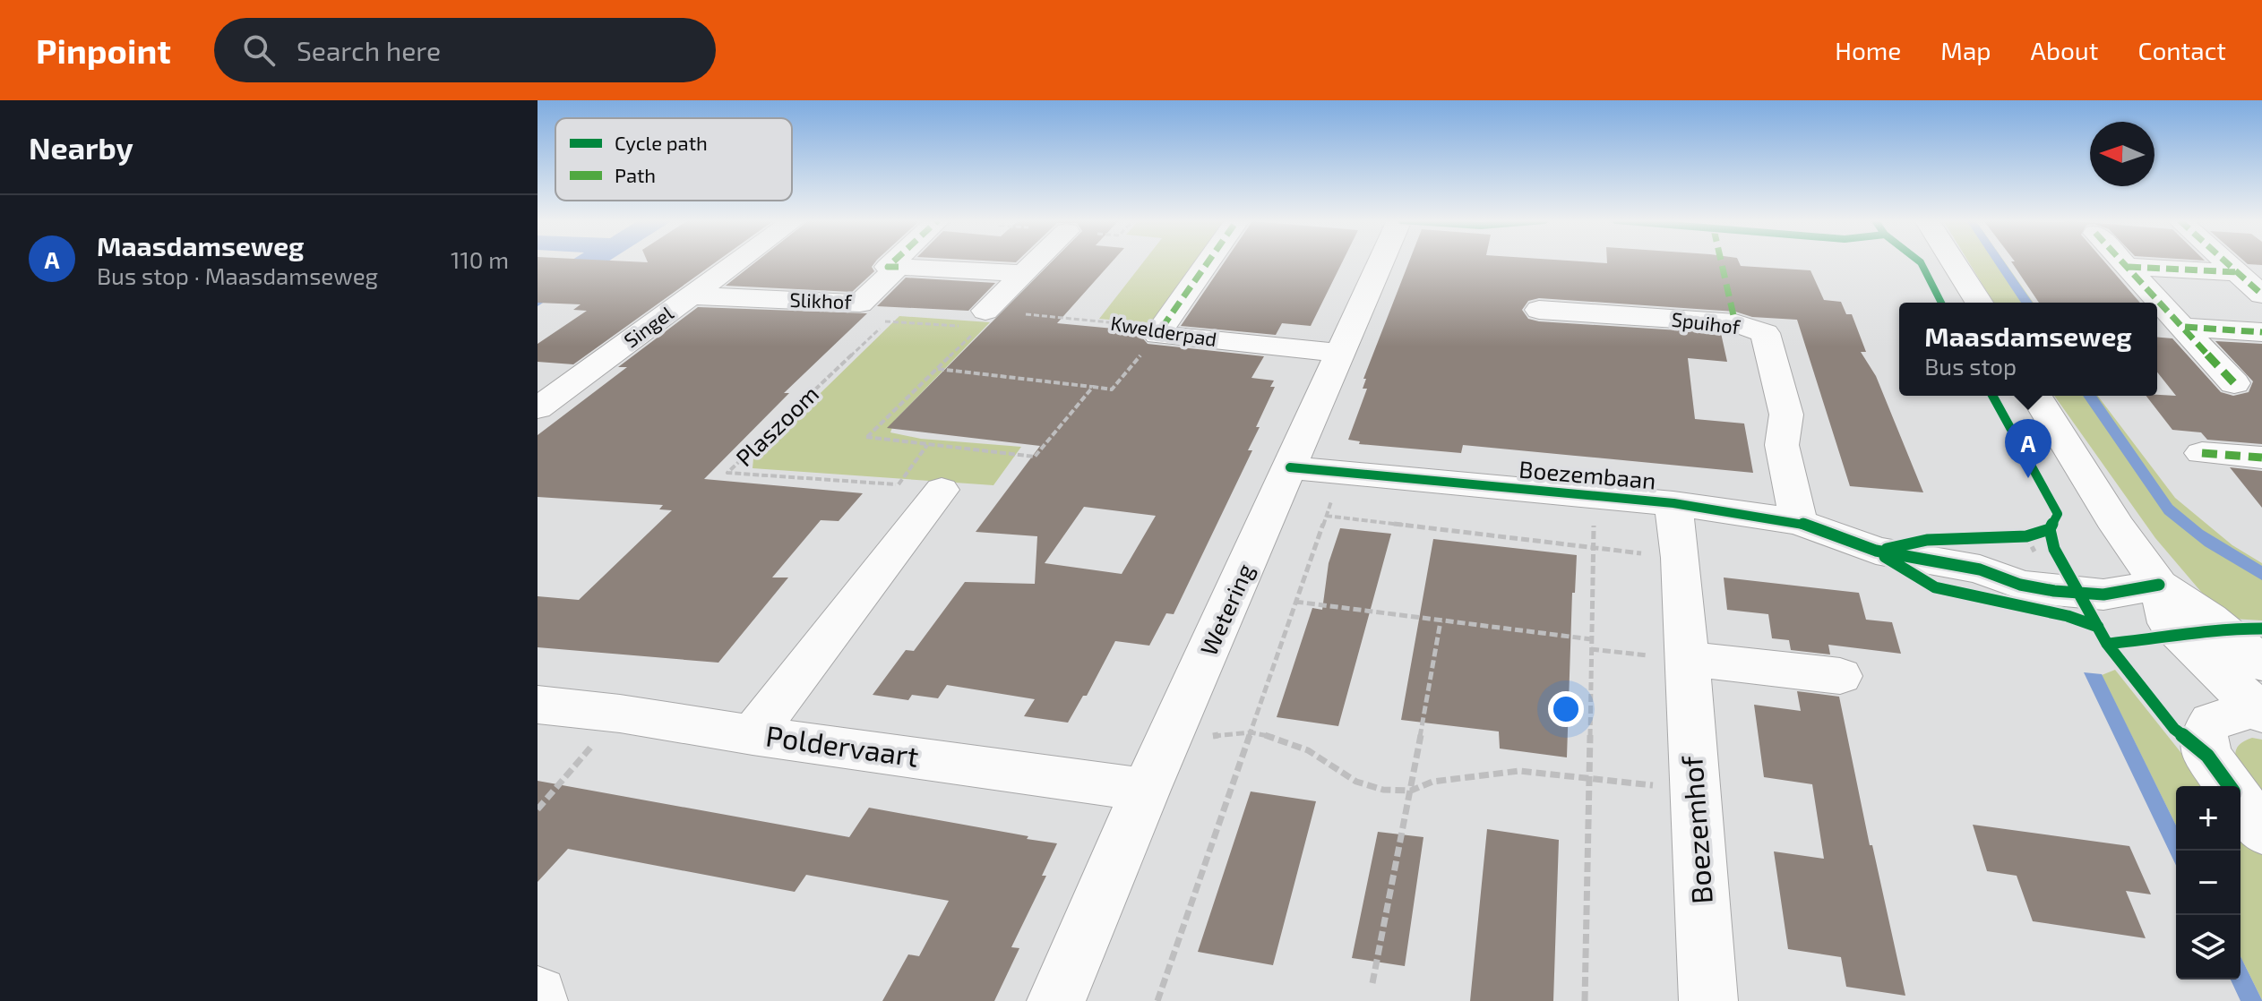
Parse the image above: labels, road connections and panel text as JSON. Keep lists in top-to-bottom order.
{
  "streets": {
    "street": [
      "Slikhof",
      "Spuihof",
      "Singel",
      "Kwelderpad",
      "Boezembaan",
      "Wetering",
      "Poldervaart",
      "Boezemhof"
    ],
    "path": ["Plaszoom"]
  },
  "crossings": [
    ["Slikhof", "Singel"],
    ["Spuihof", "Boezembaan"],
    ["Kwelderpad", "Wetering"],
    ["Boezembaan", "Wetering"],
    ["Boezembaan", "Boezemhof"],
    ["Wetering", "Poldervaart"]
  ],
  "legend": ["Cycle path", "Path"],
  "north": "left",
  "page": {
    "header": "Pinpoint",
    "search": "Search here",
    "nav": [
      "Home",
      "Map",
      "About",
      "Contact"
    ],
    "heading": "Nearby",
    "list": [
      {
        "mark": "A",
        "name": "Maasdamseweg",
        "note": "Bus stop · Maasdamseweg",
        "value": "110 m"
      }
    ],
    "popup": ["Maasdamseweg", "Bus stop"],
    "pins": "A",
    "map_buttons": ["+", "−"]
  }
}
